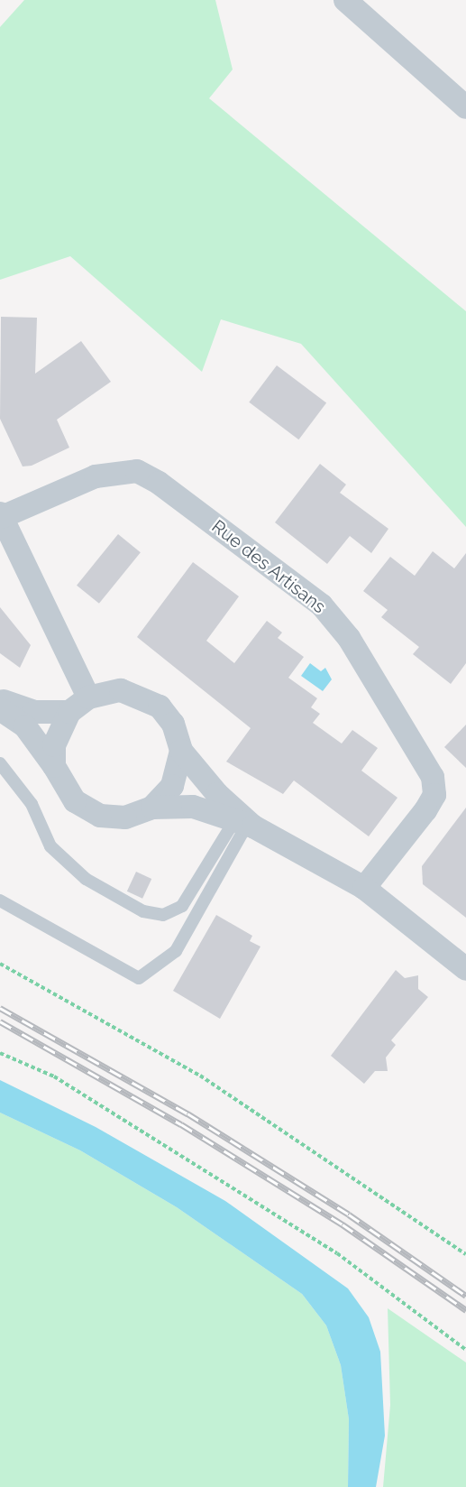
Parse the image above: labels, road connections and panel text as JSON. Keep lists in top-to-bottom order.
{
  "streets": {
    "street": ["Rue des Artisans"]
  }
}
